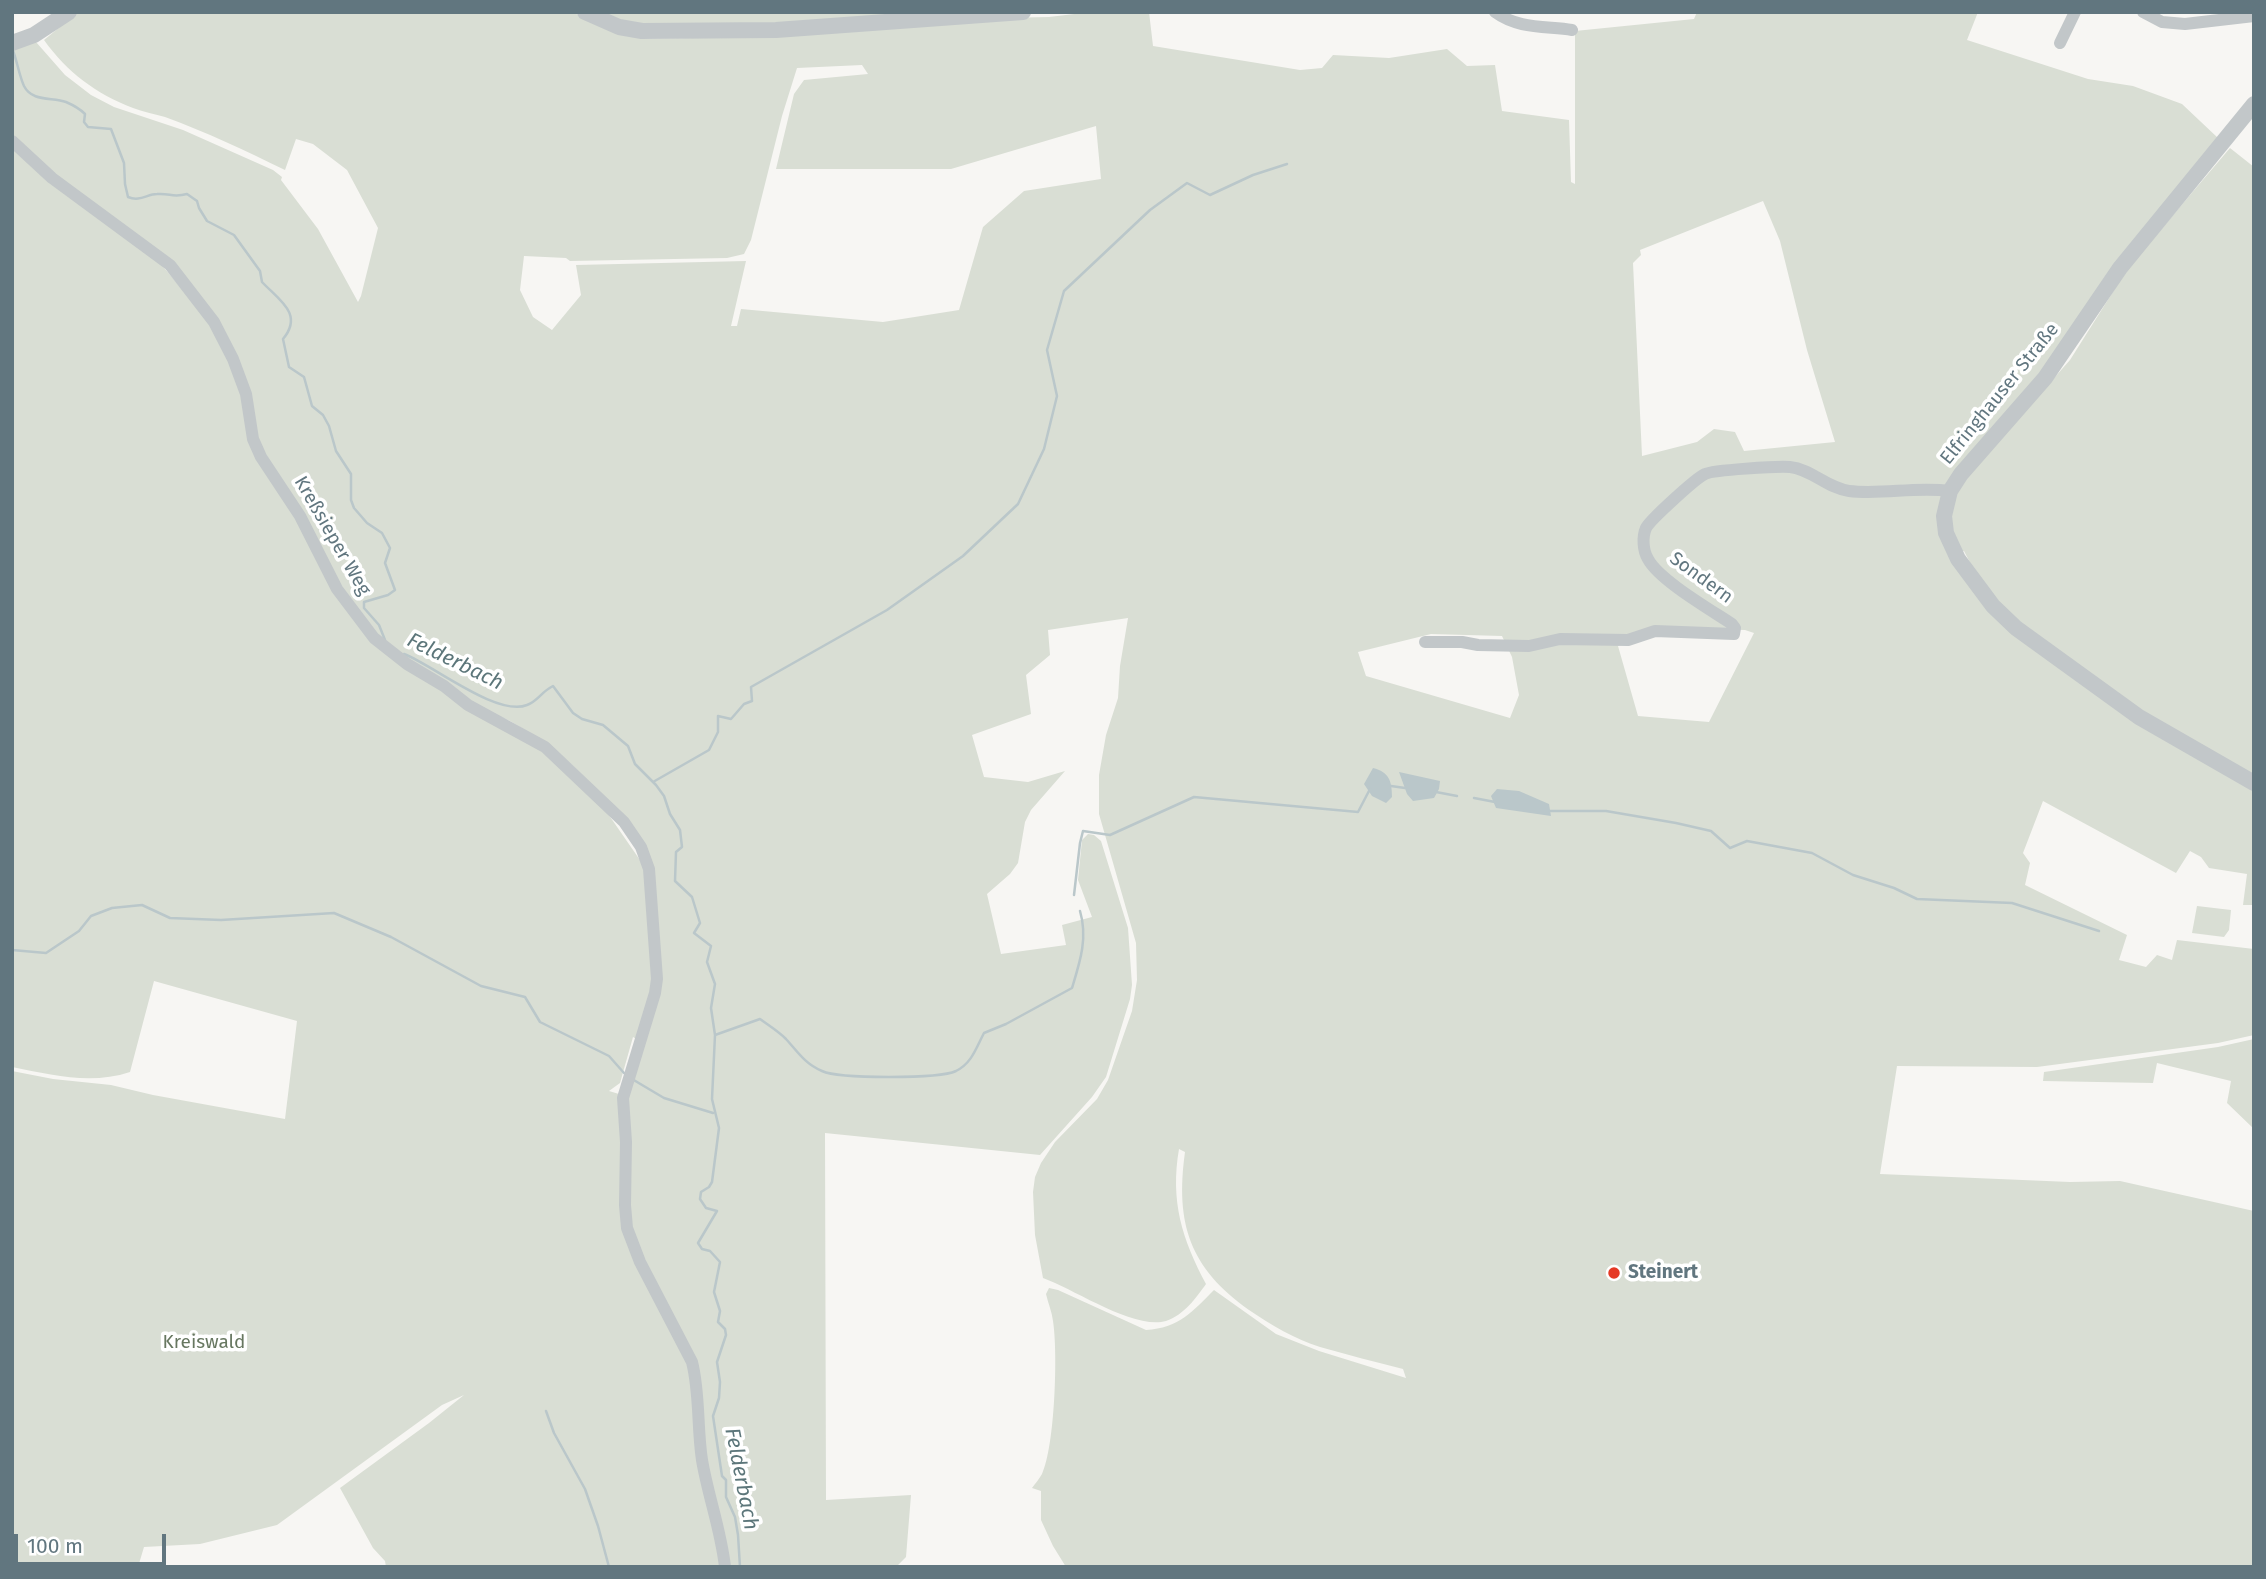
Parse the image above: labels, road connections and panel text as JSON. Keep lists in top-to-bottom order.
{
  "streets": {
    "street": ["Elfringhauser Straße", "Kreßsieper Weg", "Sondern"]
  },
  "crossings": [
    ["Elfringhauser Straße", "Sondern"]
  ],
  "water": ["Felderbach"],
  "parks": ["Kreiswald"],
  "places": ["Steinert"],
  "scale_bar": "100 m"
}
